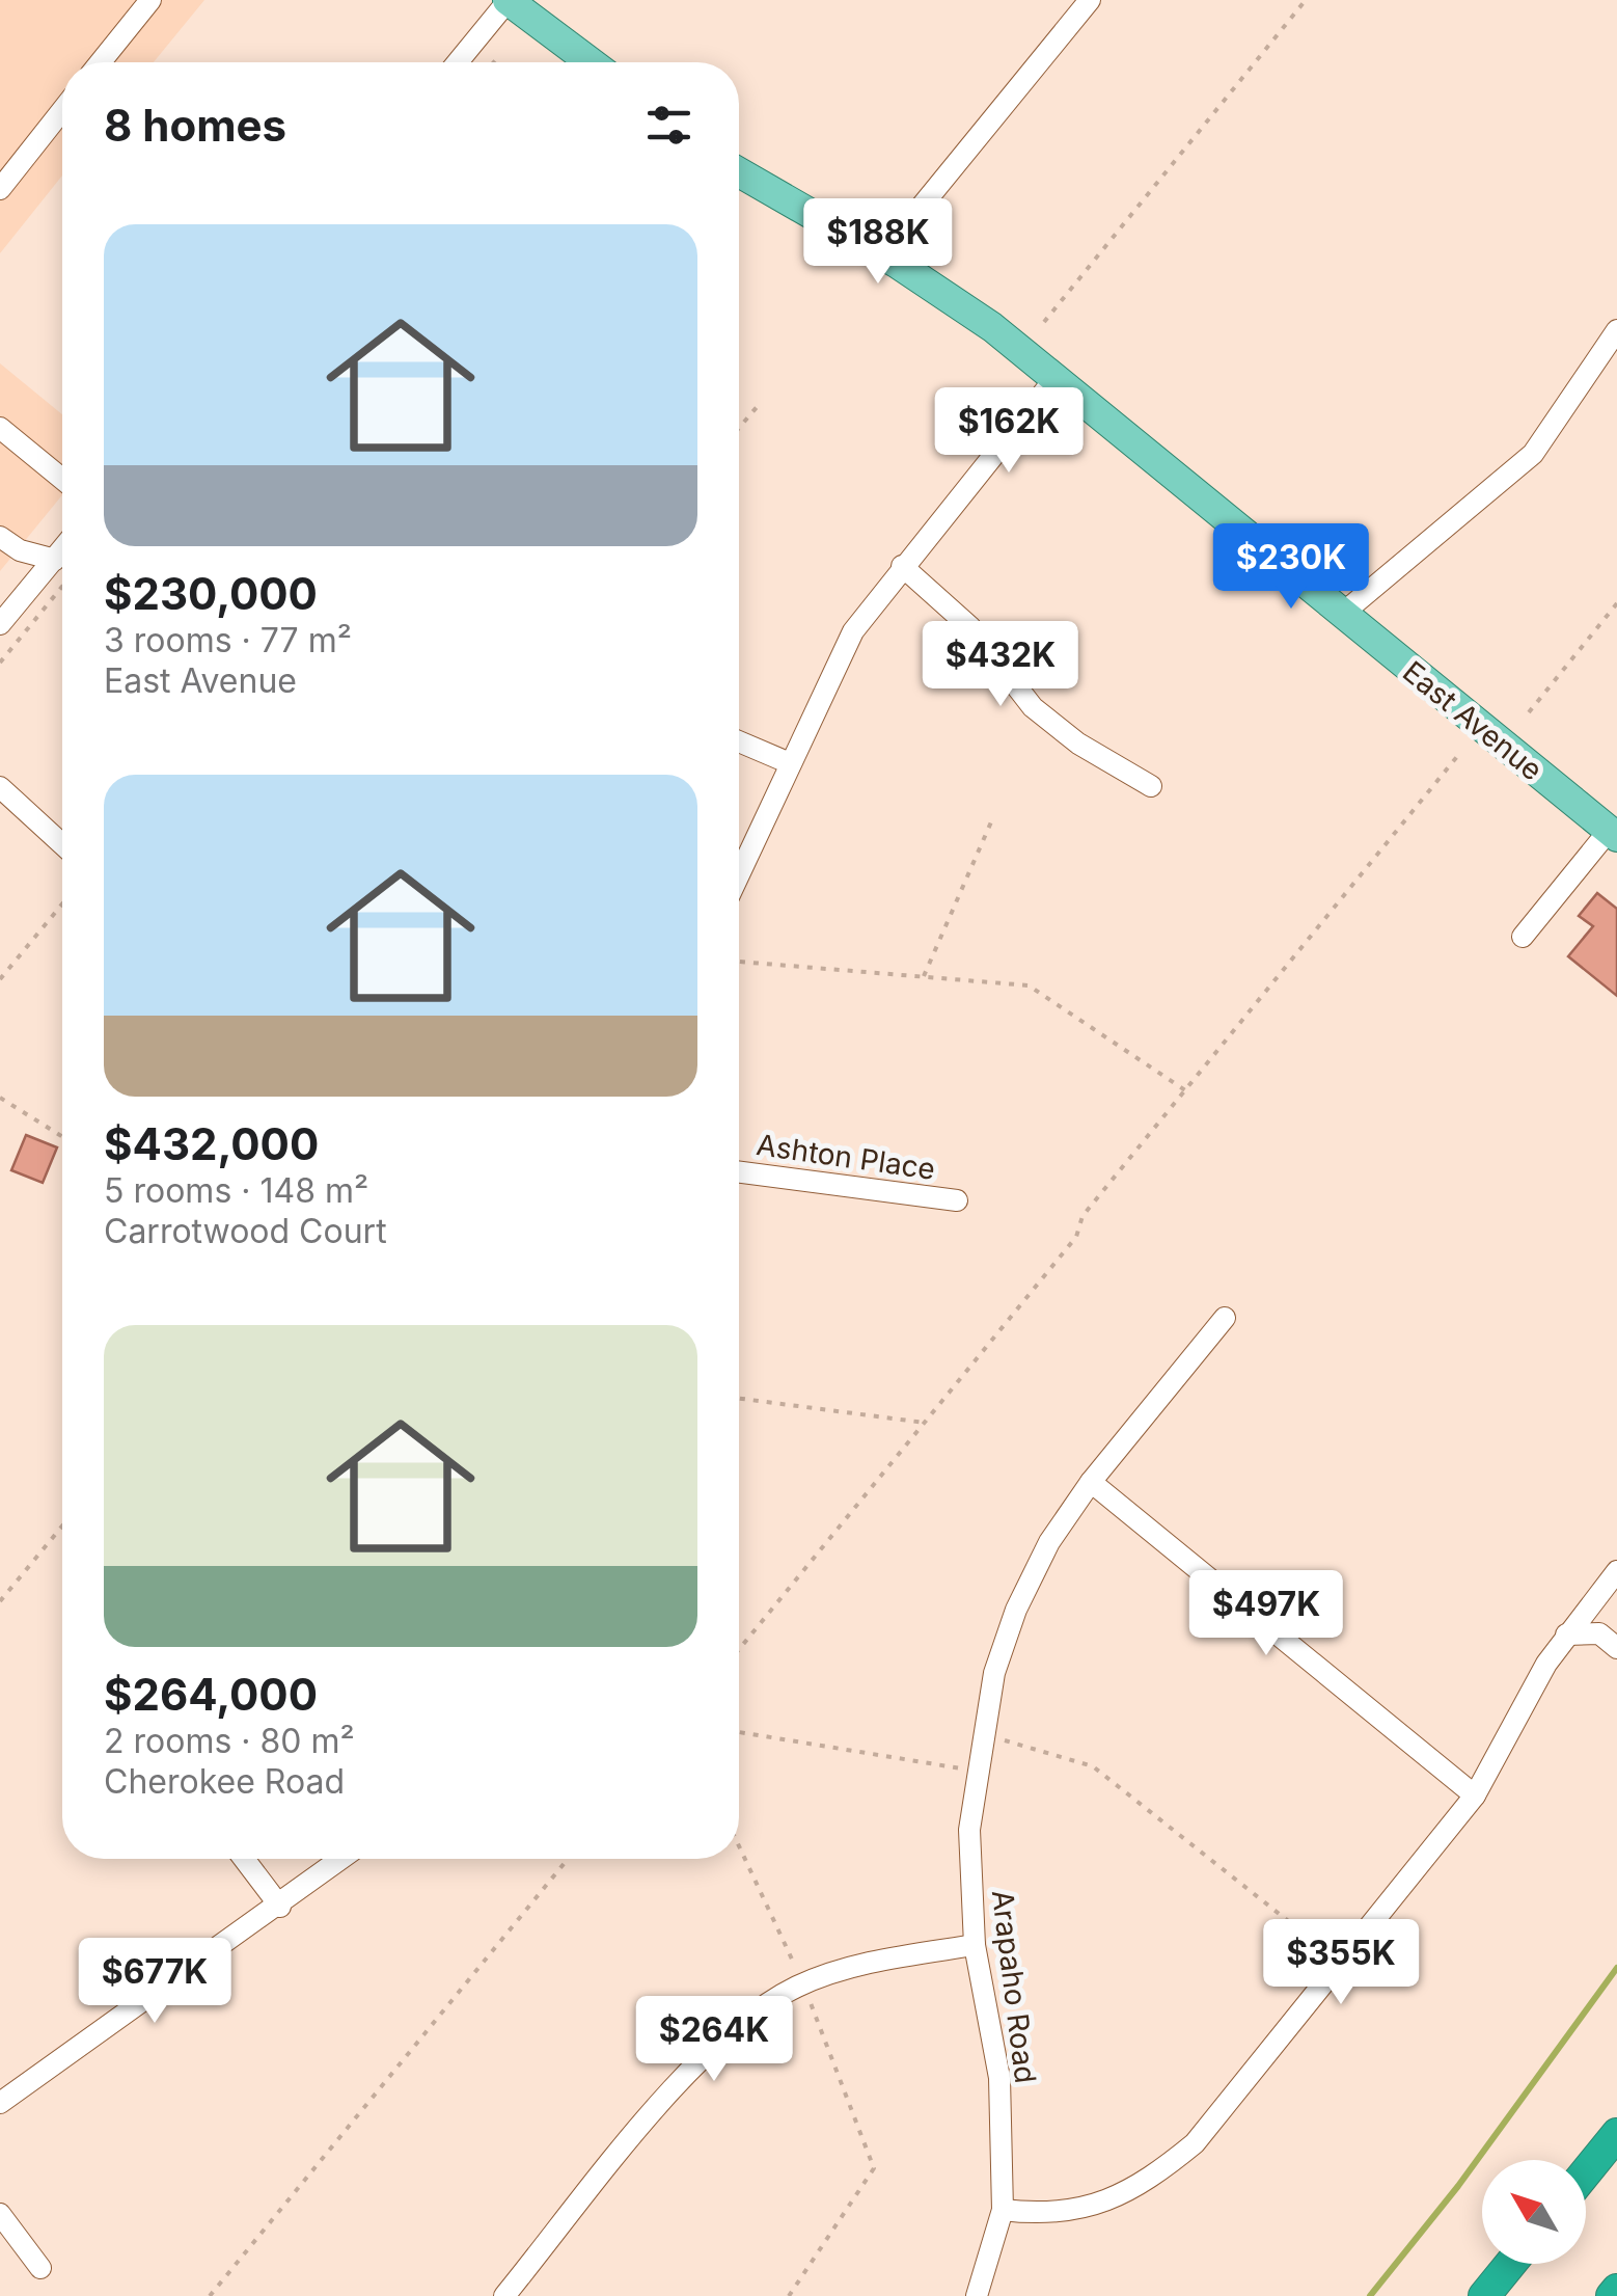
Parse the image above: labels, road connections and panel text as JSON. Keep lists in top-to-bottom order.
{
  "streets": {
    "main road": ["East Avenue"],
    "street": ["Ashton Place", "Arapaho Road"]
  },
  "north": "top left",
  "page": {
    "heading": "8 homes",
    "list": [
      {
        "name": "$230,000",
        "note": "3 rooms · 77 m² · East Avenue"
      },
      {
        "name": "$432,000",
        "note": "5 rooms · 148 m² · Carrotwood Court"
      },
      {
        "name": "$264,000",
        "note": "2 rooms · 80 m² · Cherokee Road"
      }
    ],
    "price": [
      "$188K",
      "$162K",
      "$230K",
      "$432K",
      "$497K",
      "$355K",
      "$677K",
      "$264K"
    ]
  }
}
